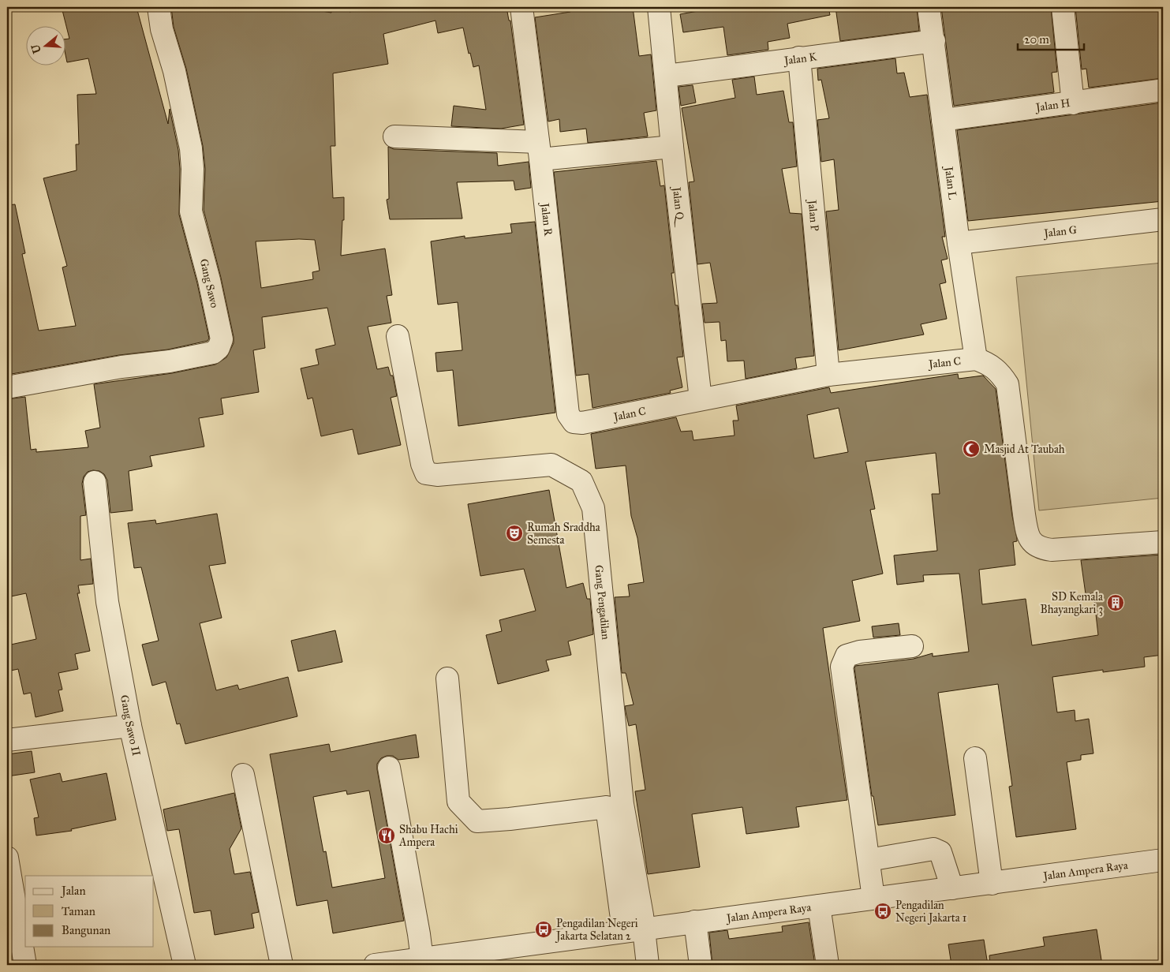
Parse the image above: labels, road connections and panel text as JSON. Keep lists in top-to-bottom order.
{
  "streets": {
    "street": [
      "Jalan K",
      "Jalan H",
      "Jalan L",
      "Jalan Q",
      "Jalan P",
      "Jalan R",
      "Jalan G",
      "Gang Sawo",
      "Jalan C",
      "Gang Pengadilan",
      "Gang Sawo II",
      "Jalan Ampera Raya"
    ]
  },
  "crossings": [
    ["Jalan K", "Jalan L"],
    ["Jalan K", "Jalan Q"],
    ["Jalan K", "Jalan P"],
    ["Jalan H", "Jalan L"],
    ["Jalan L", "Jalan G"],
    ["Jalan L", "Jalan C"],
    ["Jalan Q", "Jalan C"],
    ["Jalan P", "Jalan C"],
    ["Jalan R", "Jalan C"],
    ["Gang Pengadilan", "Jalan Ampera Raya"]
  ],
  "places": {
    "mosque": ["Masjid At Taubah"],
    "theatre": ["Rumah Sraddha Semesta"],
    "building": ["SD Kemala Bhayangkari 3"],
    "restaurant": ["Shabu Hachi Ampera"],
    "bus stop": ["Pengadilan Negeri Jakarta 1", "Pengadilan Negeri Jakarta Selatan 2"]
  },
  "legend": ["Jalan", "Taman", "Bangunan"],
  "scale_bar": "20 m",
  "north": "left"
}
